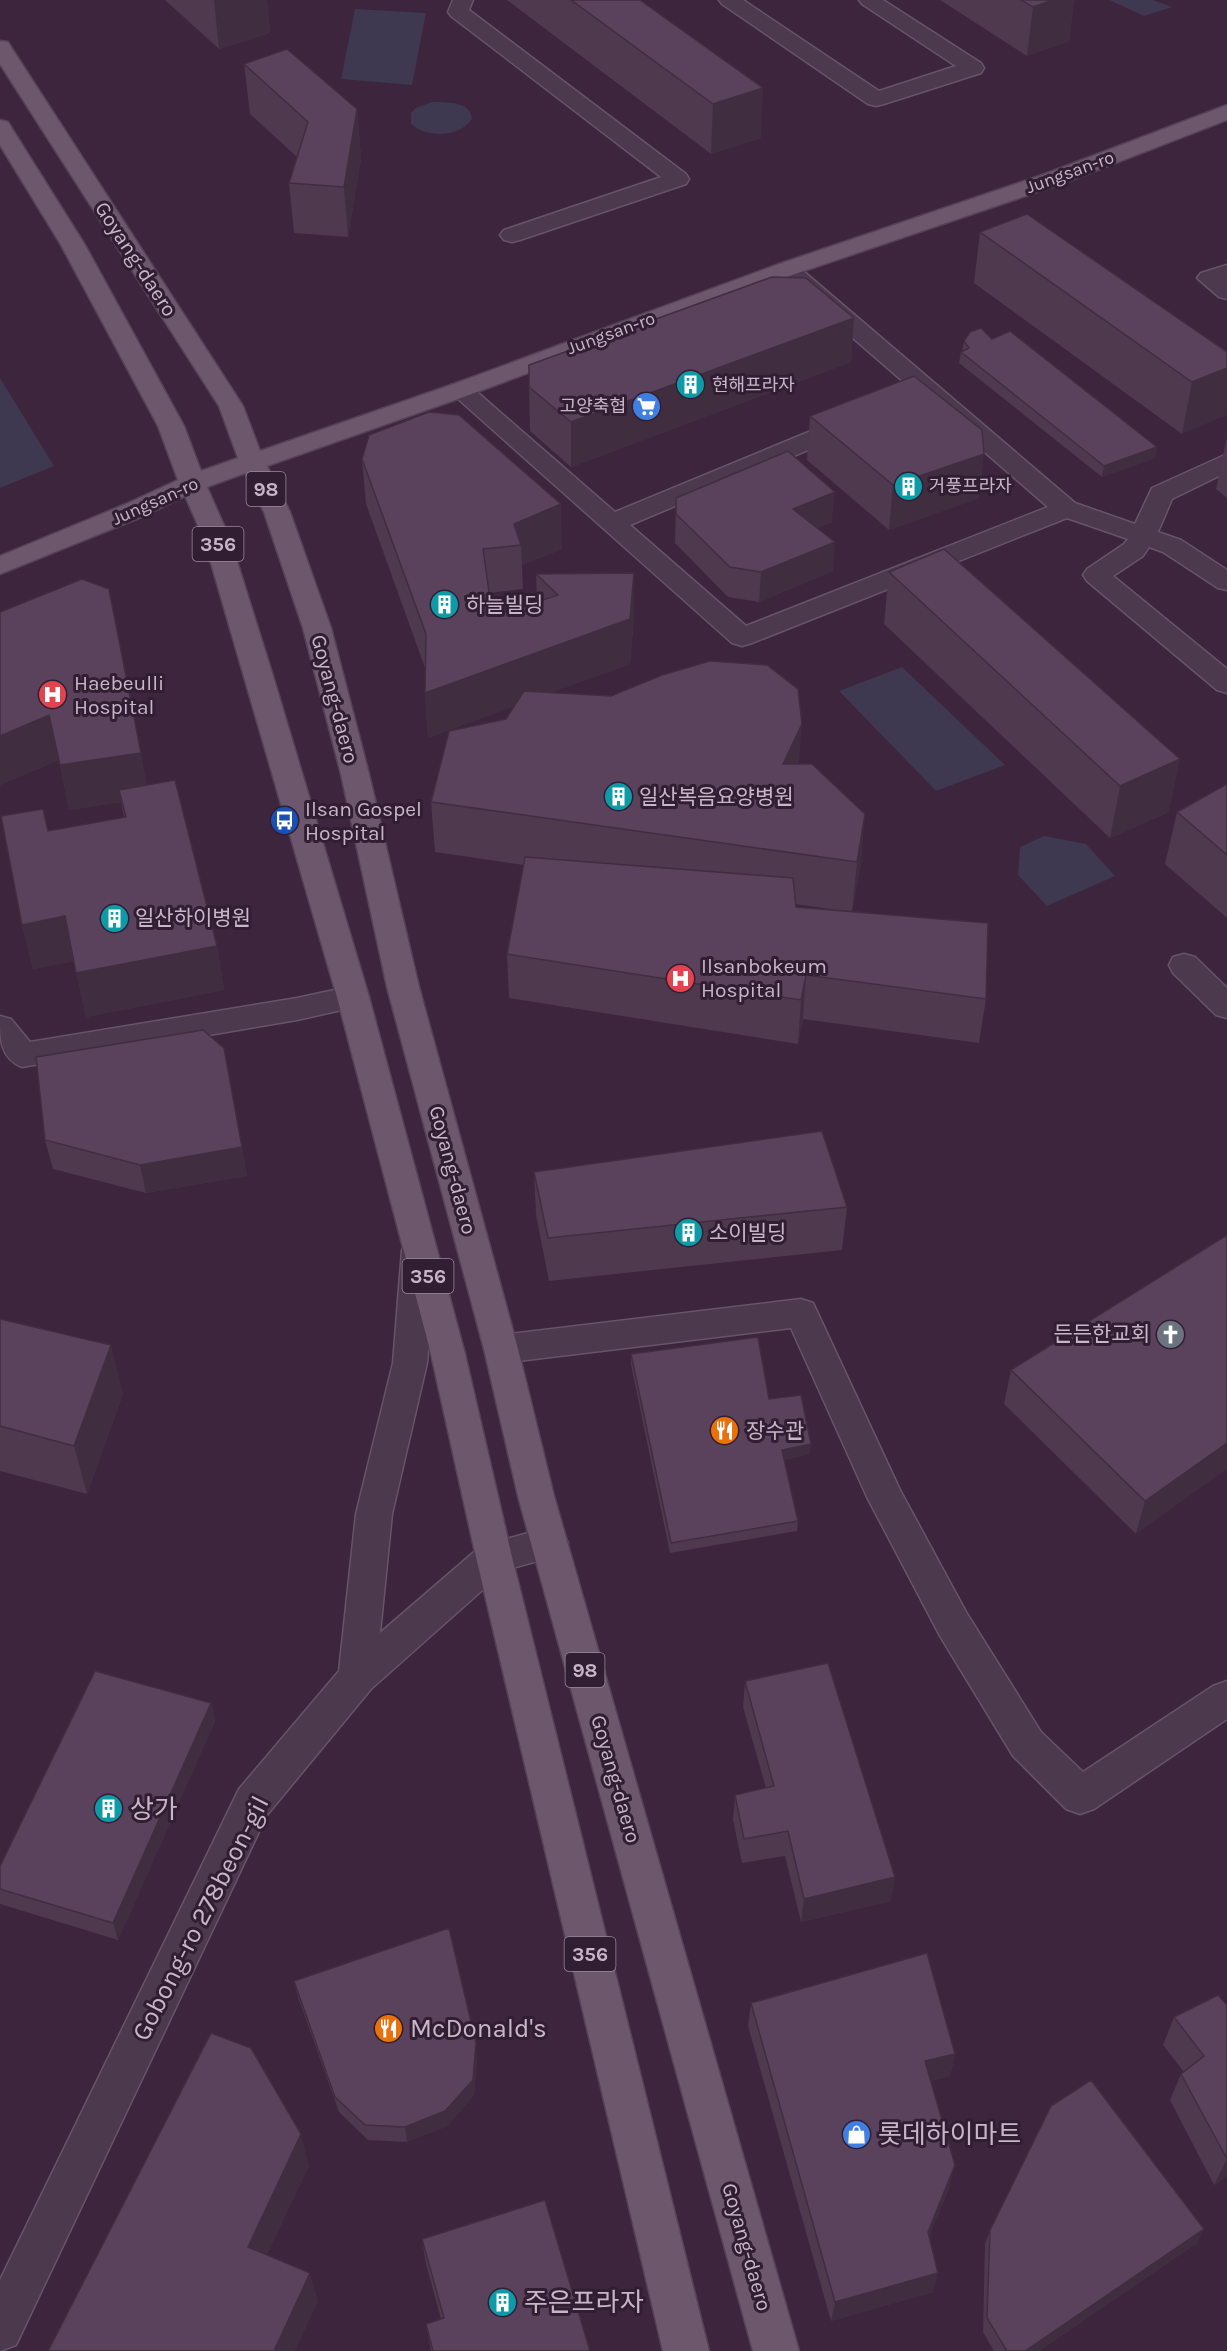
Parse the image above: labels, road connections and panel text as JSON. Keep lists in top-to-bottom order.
{
  "streets": {
    "main road": [
      "Jungsan-ro",
      "Goyang-daero",
      "98",
      "356"
    ],
    "street": ["Gobong-ro 278beon-gil"]
  },
  "crossings": [
    ["Jungsan-ro", "Goyang-daero"],
    ["Jungsan-ro", "356"],
    ["Goyang-daero", "Gobong-ro 278beon-gil"],
    ["356", "Gobong-ro 278beon-gil"]
  ],
  "places": {
    "building": [
      "현해프라자",
      "거풍프라자",
      "하늘빌딩",
      "일산복음요양병원",
      "일산하이병원",
      "소이빌딩",
      "상가",
      "주은프라자"
    ],
    "supermarket": ["고양축협"],
    "hospital": ["Haebeulli Hospital", "Ilsanbokeum Hospital"],
    "bus stop": ["Ilsan Gospel Hospital"],
    "church": ["든든한교회"],
    "restaurant": ["장수관", "McDonald's"],
    "shop": ["롯데하이마트"]
  }
}
